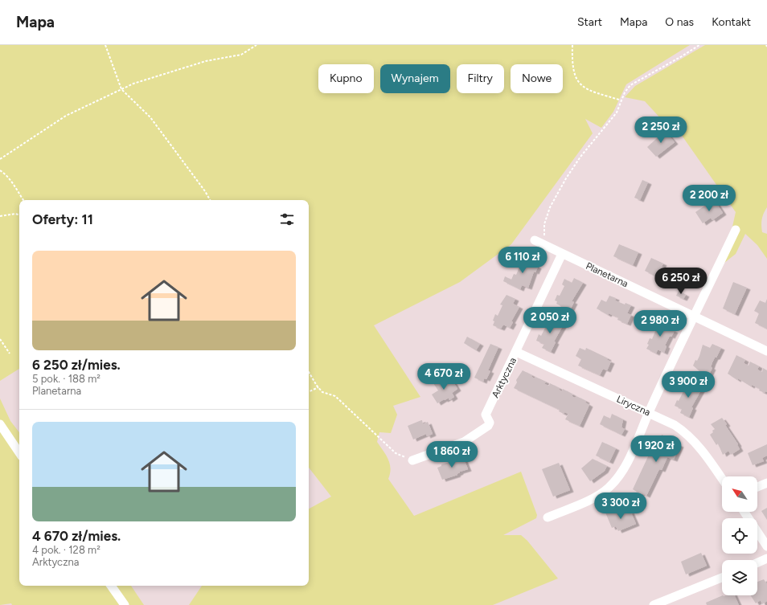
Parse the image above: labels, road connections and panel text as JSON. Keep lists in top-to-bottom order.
{
  "streets": {
    "street": ["Planetarna", "Arktyczna", "Liryczna"]
  },
  "crossings": [
    ["Planetarna", "Arktyczna"],
    ["Arktyczna", "Liryczna"]
  ],
  "north": "top left",
  "page": {
    "header": "Mapa",
    "nav": [
      "Start",
      "Mapa",
      "O nas",
      "Kontakt"
    ],
    "chip": [
      "Kupno",
      "Wynajem",
      "Filtry",
      "Nowe"
    ],
    "price": [
      "2 250 zł",
      "2 200 zł",
      "6 110 zł",
      "6 250 zł",
      "2 050 zł",
      "2 980 zł",
      "4 670 zł",
      "3 900 zł",
      "1 920 zł",
      "1 860 zł",
      "3 300 zł"
    ],
    "heading": "Oferty: 11",
    "list": [
      {
        "name": "6 250 zł/mies.",
        "note": "5 pok. · 188 m² · Planetarna"
      },
      {
        "name": "4 670 zł/mies.",
        "note": "4 pok. · 128 m² · Arktyczna"
      }
    ]
  }
}
